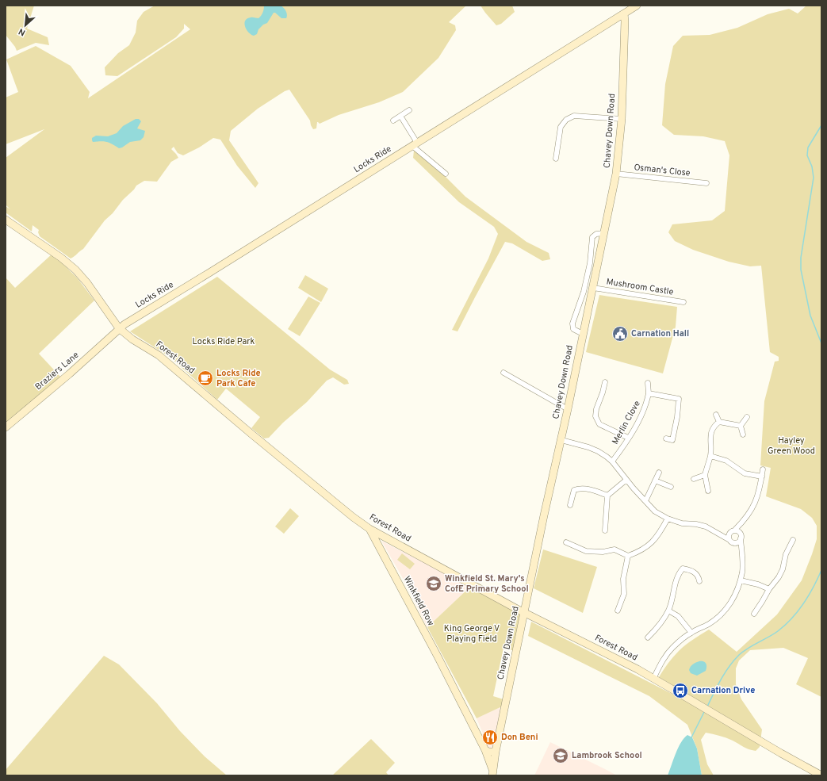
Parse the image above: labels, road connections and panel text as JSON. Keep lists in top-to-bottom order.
{
  "streets": {
    "main road": [
      "Chavey Down Road",
      "Locks Ride",
      "Forest Road",
      "Braziers Lane",
      "Winkfield Row"
    ],
    "street": ["Osman's Close", "Mushroom Castle", "Merlin Clove"]
  },
  "crossings": [
    ["Chavey Down Road", "Locks Ride"],
    ["Chavey Down Road", "Osman's Close"],
    ["Chavey Down Road", "Mushroom Castle"],
    ["Chavey Down Road", "Forest Road"],
    ["Chavey Down Road", "Winkfield Row"],
    ["Locks Ride", "Forest Road"],
    ["Locks Ride", "Braziers Lane"],
    ["Forest Road", "Braziers Lane"],
    ["Forest Road", "Winkfield Row"]
  ],
  "parks": ["Locks Ride Park", "Hayley Green Wood", "King George V Playing Field"],
  "places": {
    "public building": ["Carnation Hall"],
    "cafe": ["Locks Ride Park Cafe"],
    "school or university": ["Winkfield St. Mary's CofE Primary School", "Lambrook School"],
    "bus stop": ["Carnation Drive"],
    "restaurant": ["Don Beni"]
  },
  "north": "bottom left"
}
